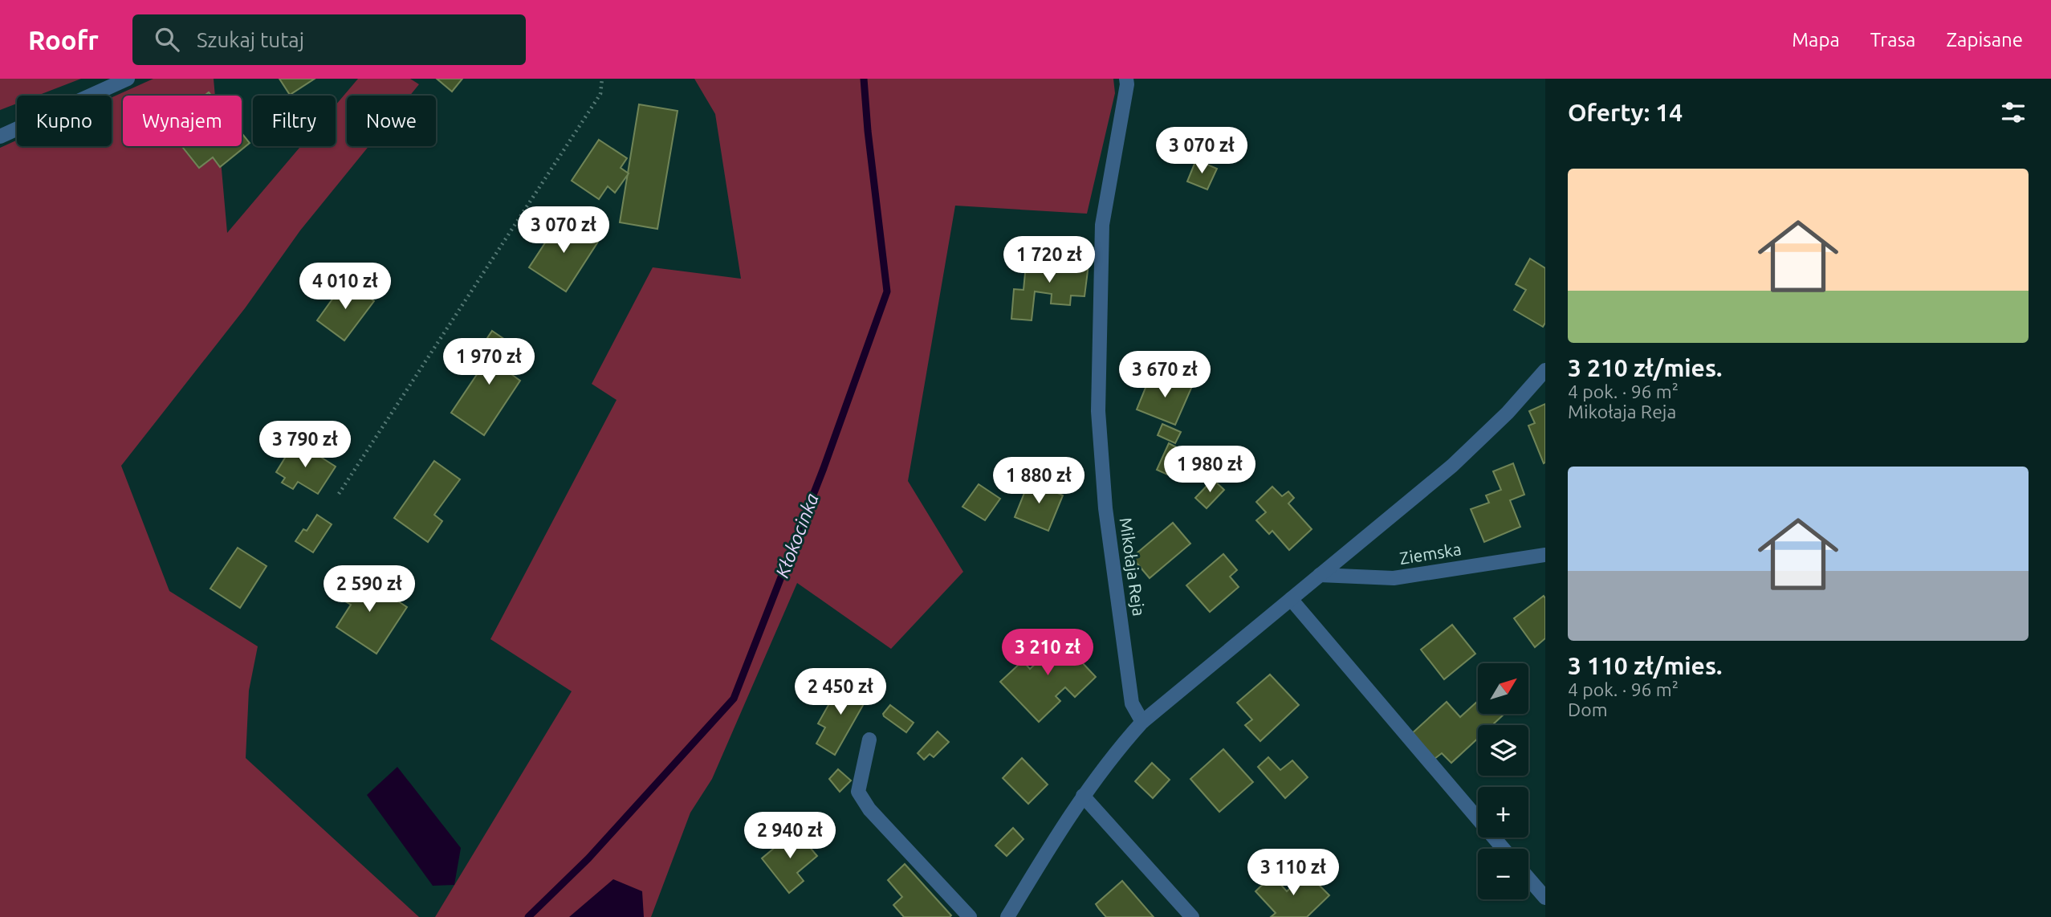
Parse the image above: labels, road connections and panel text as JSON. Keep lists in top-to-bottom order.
{
  "streets": {
    "street": ["Ziemska", "Mikołaja Reja"]
  },
  "water": ["Kłokocinka"],
  "north": "top right",
  "page": {
    "header": "Roofr",
    "search": "Szukaj tutaj",
    "nav": ["Mapa", "Trasa", "Zapisane"],
    "heading": "Oferty: 14",
    "chip": [
      "Kupno",
      "Wynajem",
      "Filtry",
      "Nowe"
    ],
    "price": [
      "3 070 zł",
      "3 070 zł",
      "1 720 zł",
      "4 010 zł",
      "1 970 zł",
      "3 670 zł",
      "3 790 zł",
      "1 980 zł",
      "1 880 zł",
      "2 590 zł",
      "3 210 zł",
      "2 450 zł",
      "2 940 zł",
      "3 110 zł"
    ],
    "list": [
      {
        "name": "3 210 zł/mies.",
        "note": "4 pok. · 96 m² · Mikołaja Reja"
      },
      {
        "name": "3 110 zł/mies.",
        "note": "4 pok. · 96 m² · Dom"
      }
    ],
    "map_buttons": ["+", "−"]
  }
}
